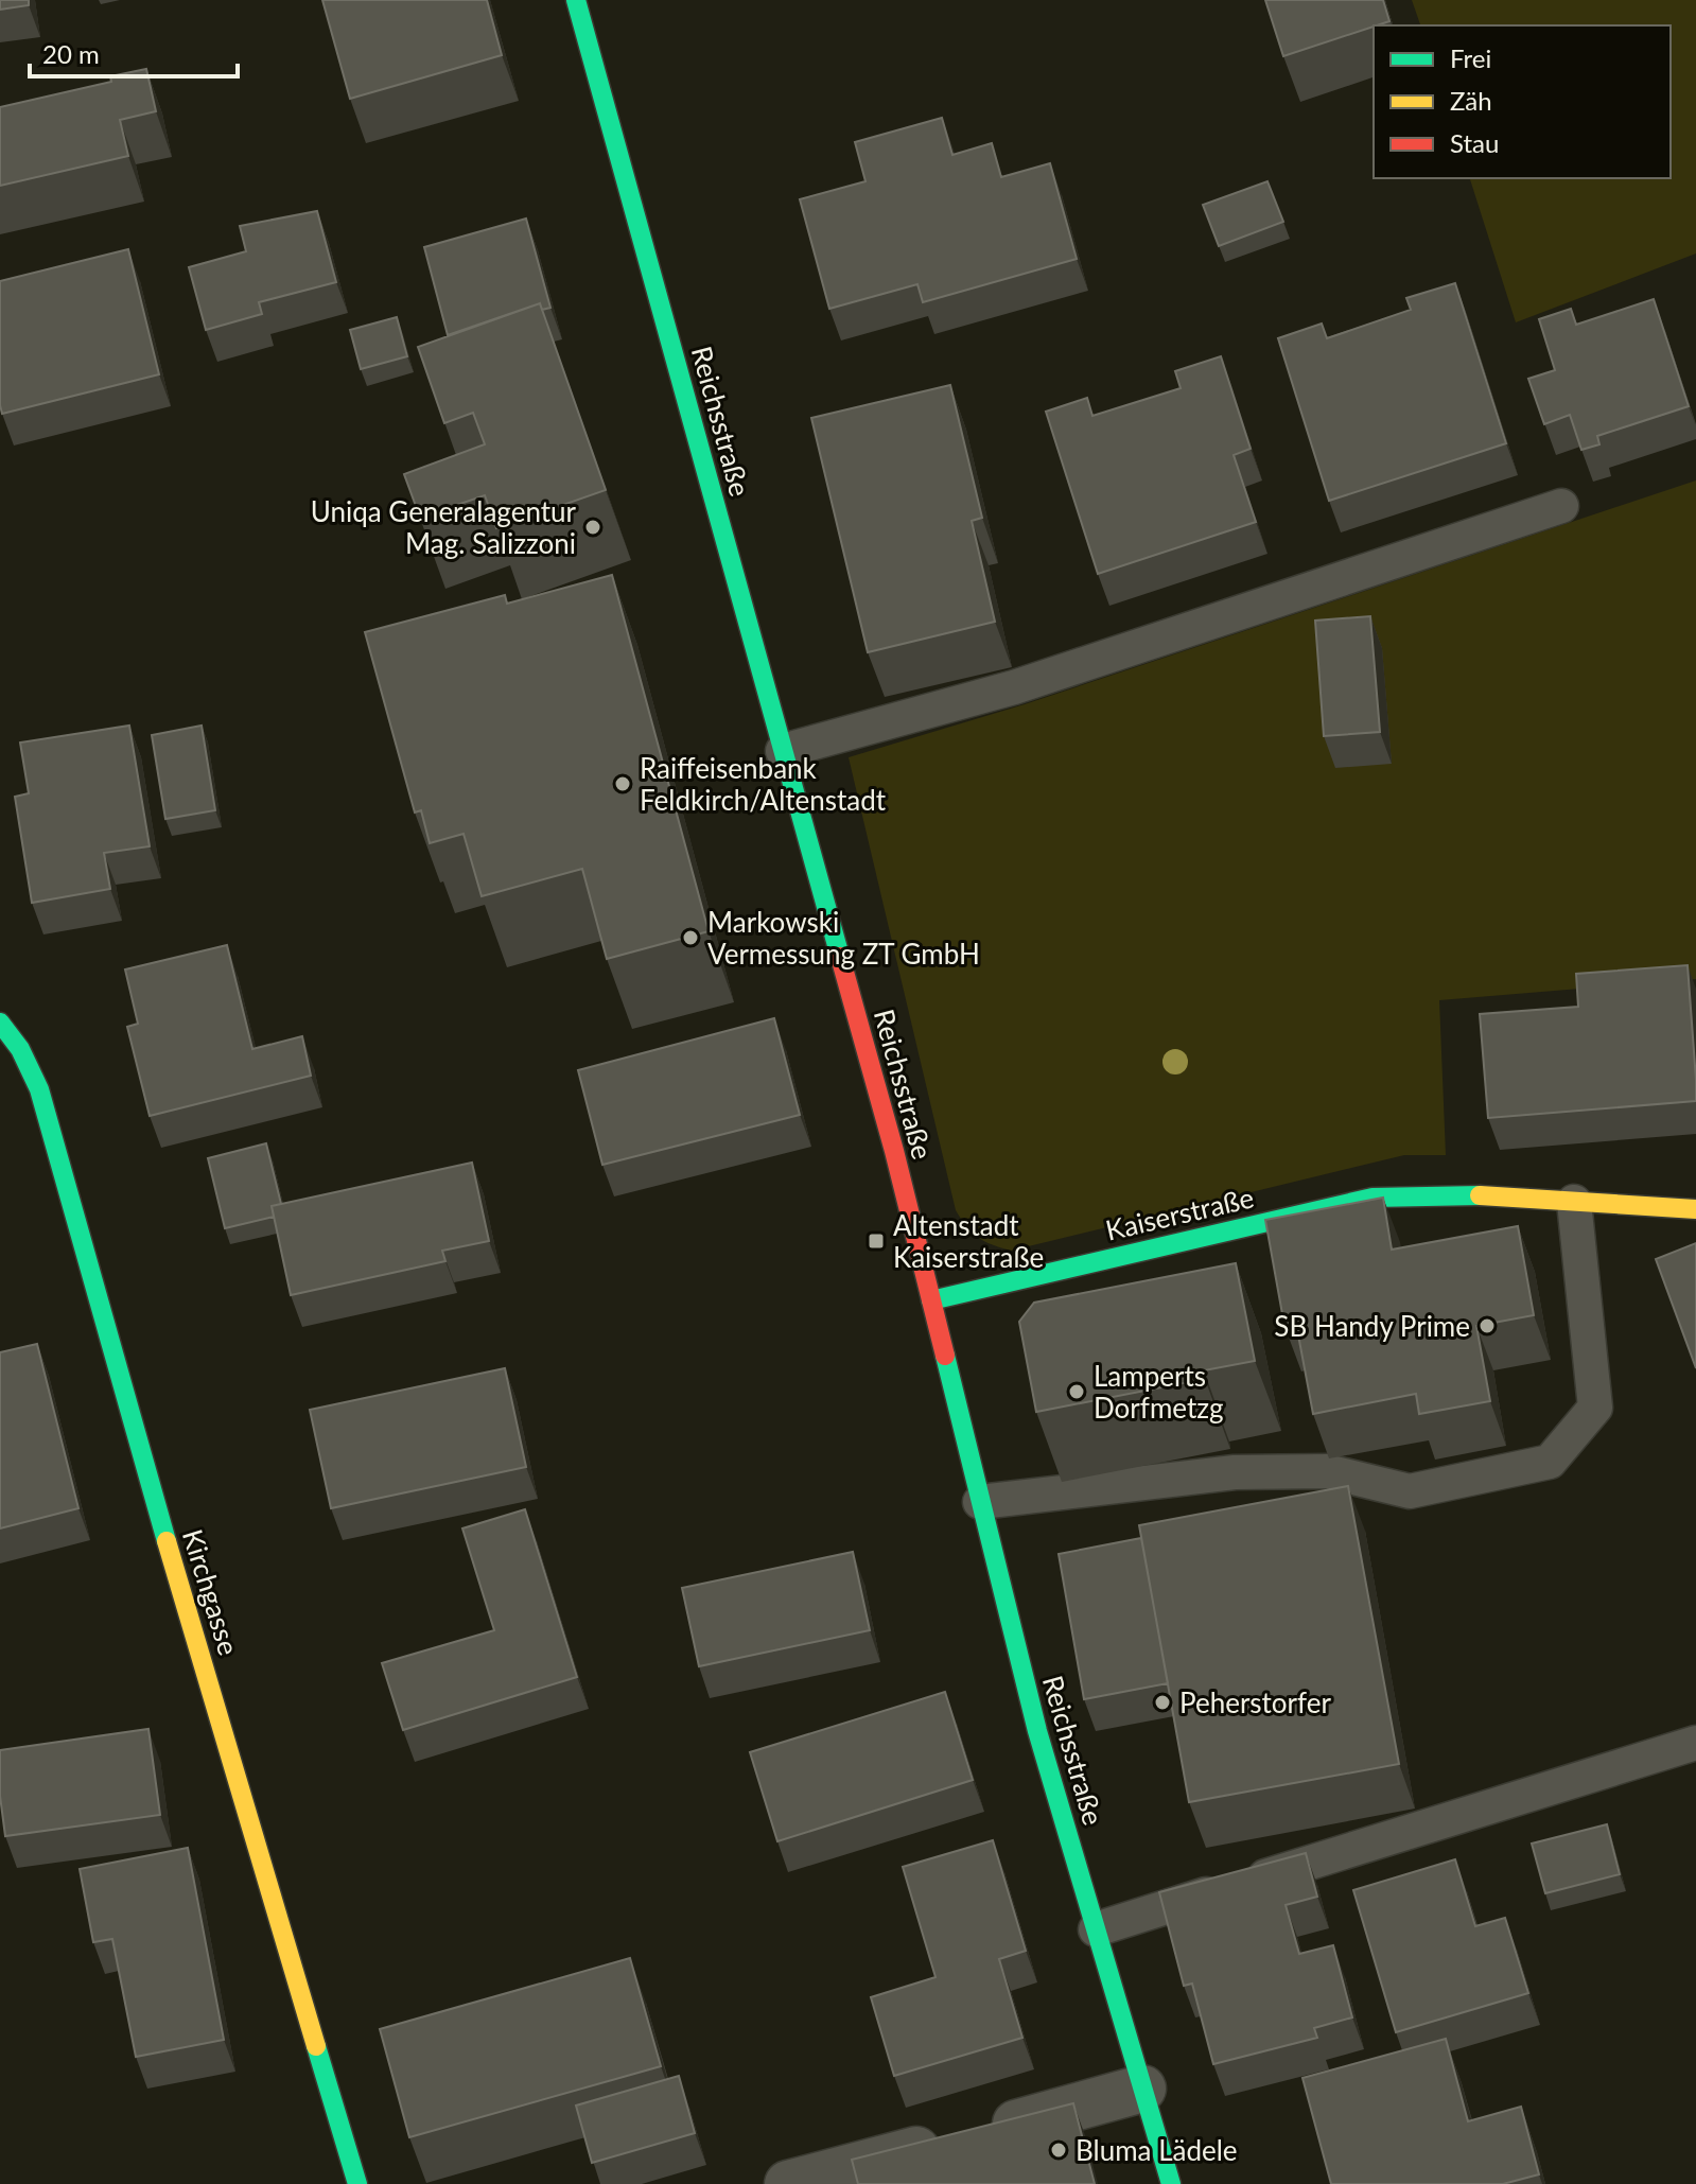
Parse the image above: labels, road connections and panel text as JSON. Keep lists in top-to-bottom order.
{
  "streets": {
    "street": ["Reichsstraße", "Kaiserstraße", "Kirchgasse"]
  },
  "crossings": [
    ["Reichsstraße", "Kaiserstraße"]
  ],
  "places": {
    "other": [
      "Uniqa Generalagentur Mag. Salizzoni",
      "Raiffeisenbank Feldkirch/Altenstadt",
      "Markowski Vermessung ZT GmbH",
      "SB Handy Prime",
      "Lamperts Dorfmetzg",
      "Peherstorfer",
      "Bluma Lädele"
    ],
    "transit": ["Altenstadt Kaiserstraße"]
  },
  "legend": ["Frei", "Zäh", "Stau"],
  "scale_bar": "20 m"
}
